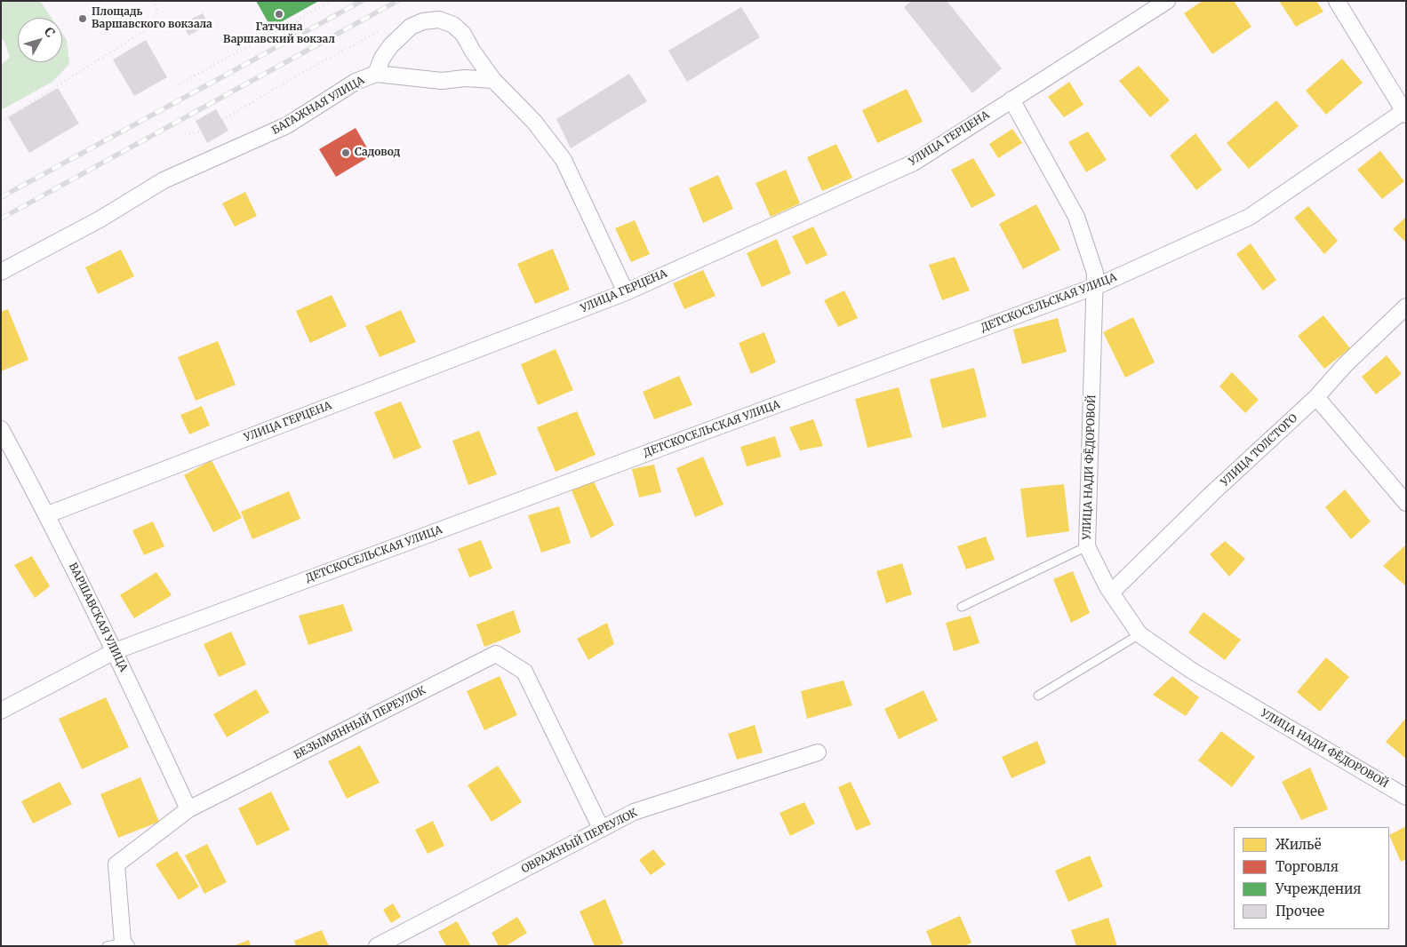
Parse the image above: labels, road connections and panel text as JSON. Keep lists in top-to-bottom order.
{
  "streets": {
    "street": [
      "БАГАЖНАЯ УЛИЦА",
      "УЛИЦА ГЕРЦЕНА",
      "ДЕТСКОСЕЛЬСКАЯ УЛИЦА",
      "УЛИЦА ТОЛСТОГО",
      "УЛИЦА НАДИ ФЁДОРОВОЙ",
      "ВАРШАВСКАЯ УЛИЦА",
      "БЕЗЫМЯННЫЙ ПЕРЕУЛОК",
      "ОВРАЖНЫЙ ПЕРЕУЛОК"
    ]
  },
  "crossings": [
    ["БАГАЖНАЯ УЛИЦА", "УЛИЦА ГЕРЦЕНА"],
    ["УЛИЦА ГЕРЦЕНА", "УЛИЦА НАДИ ФЁДОРОВОЙ"],
    ["УЛИЦА ГЕРЦЕНА", "ВАРШАВСКАЯ УЛИЦА"],
    ["ДЕТСКОСЕЛЬСКАЯ УЛИЦА", "УЛИЦА НАДИ ФЁДОРОВОЙ"],
    ["ДЕТСКОСЕЛЬСКАЯ УЛИЦА", "ВАРШАВСКАЯ УЛИЦА"],
    ["УЛИЦА ТОЛСТОГО", "УЛИЦА НАДИ ФЁДОРОВОЙ"],
    ["ВАРШАВСКАЯ УЛИЦА", "БЕЗЫМЯННЫЙ ПЕРЕУЛОК"],
    ["БЕЗЫМЯННЫЙ ПЕРЕУЛОК", "ОВРАЖНЫЙ ПЕРЕУЛОК"]
  ],
  "places": ["Гатчина Варшавский вокзал", "Площадь Варшавского вокзала", "Садовод"],
  "legend": [
    "Жильё",
    "Торговля",
    "Учреждения",
    "Прочее"
  ],
  "north": "top right"
}
